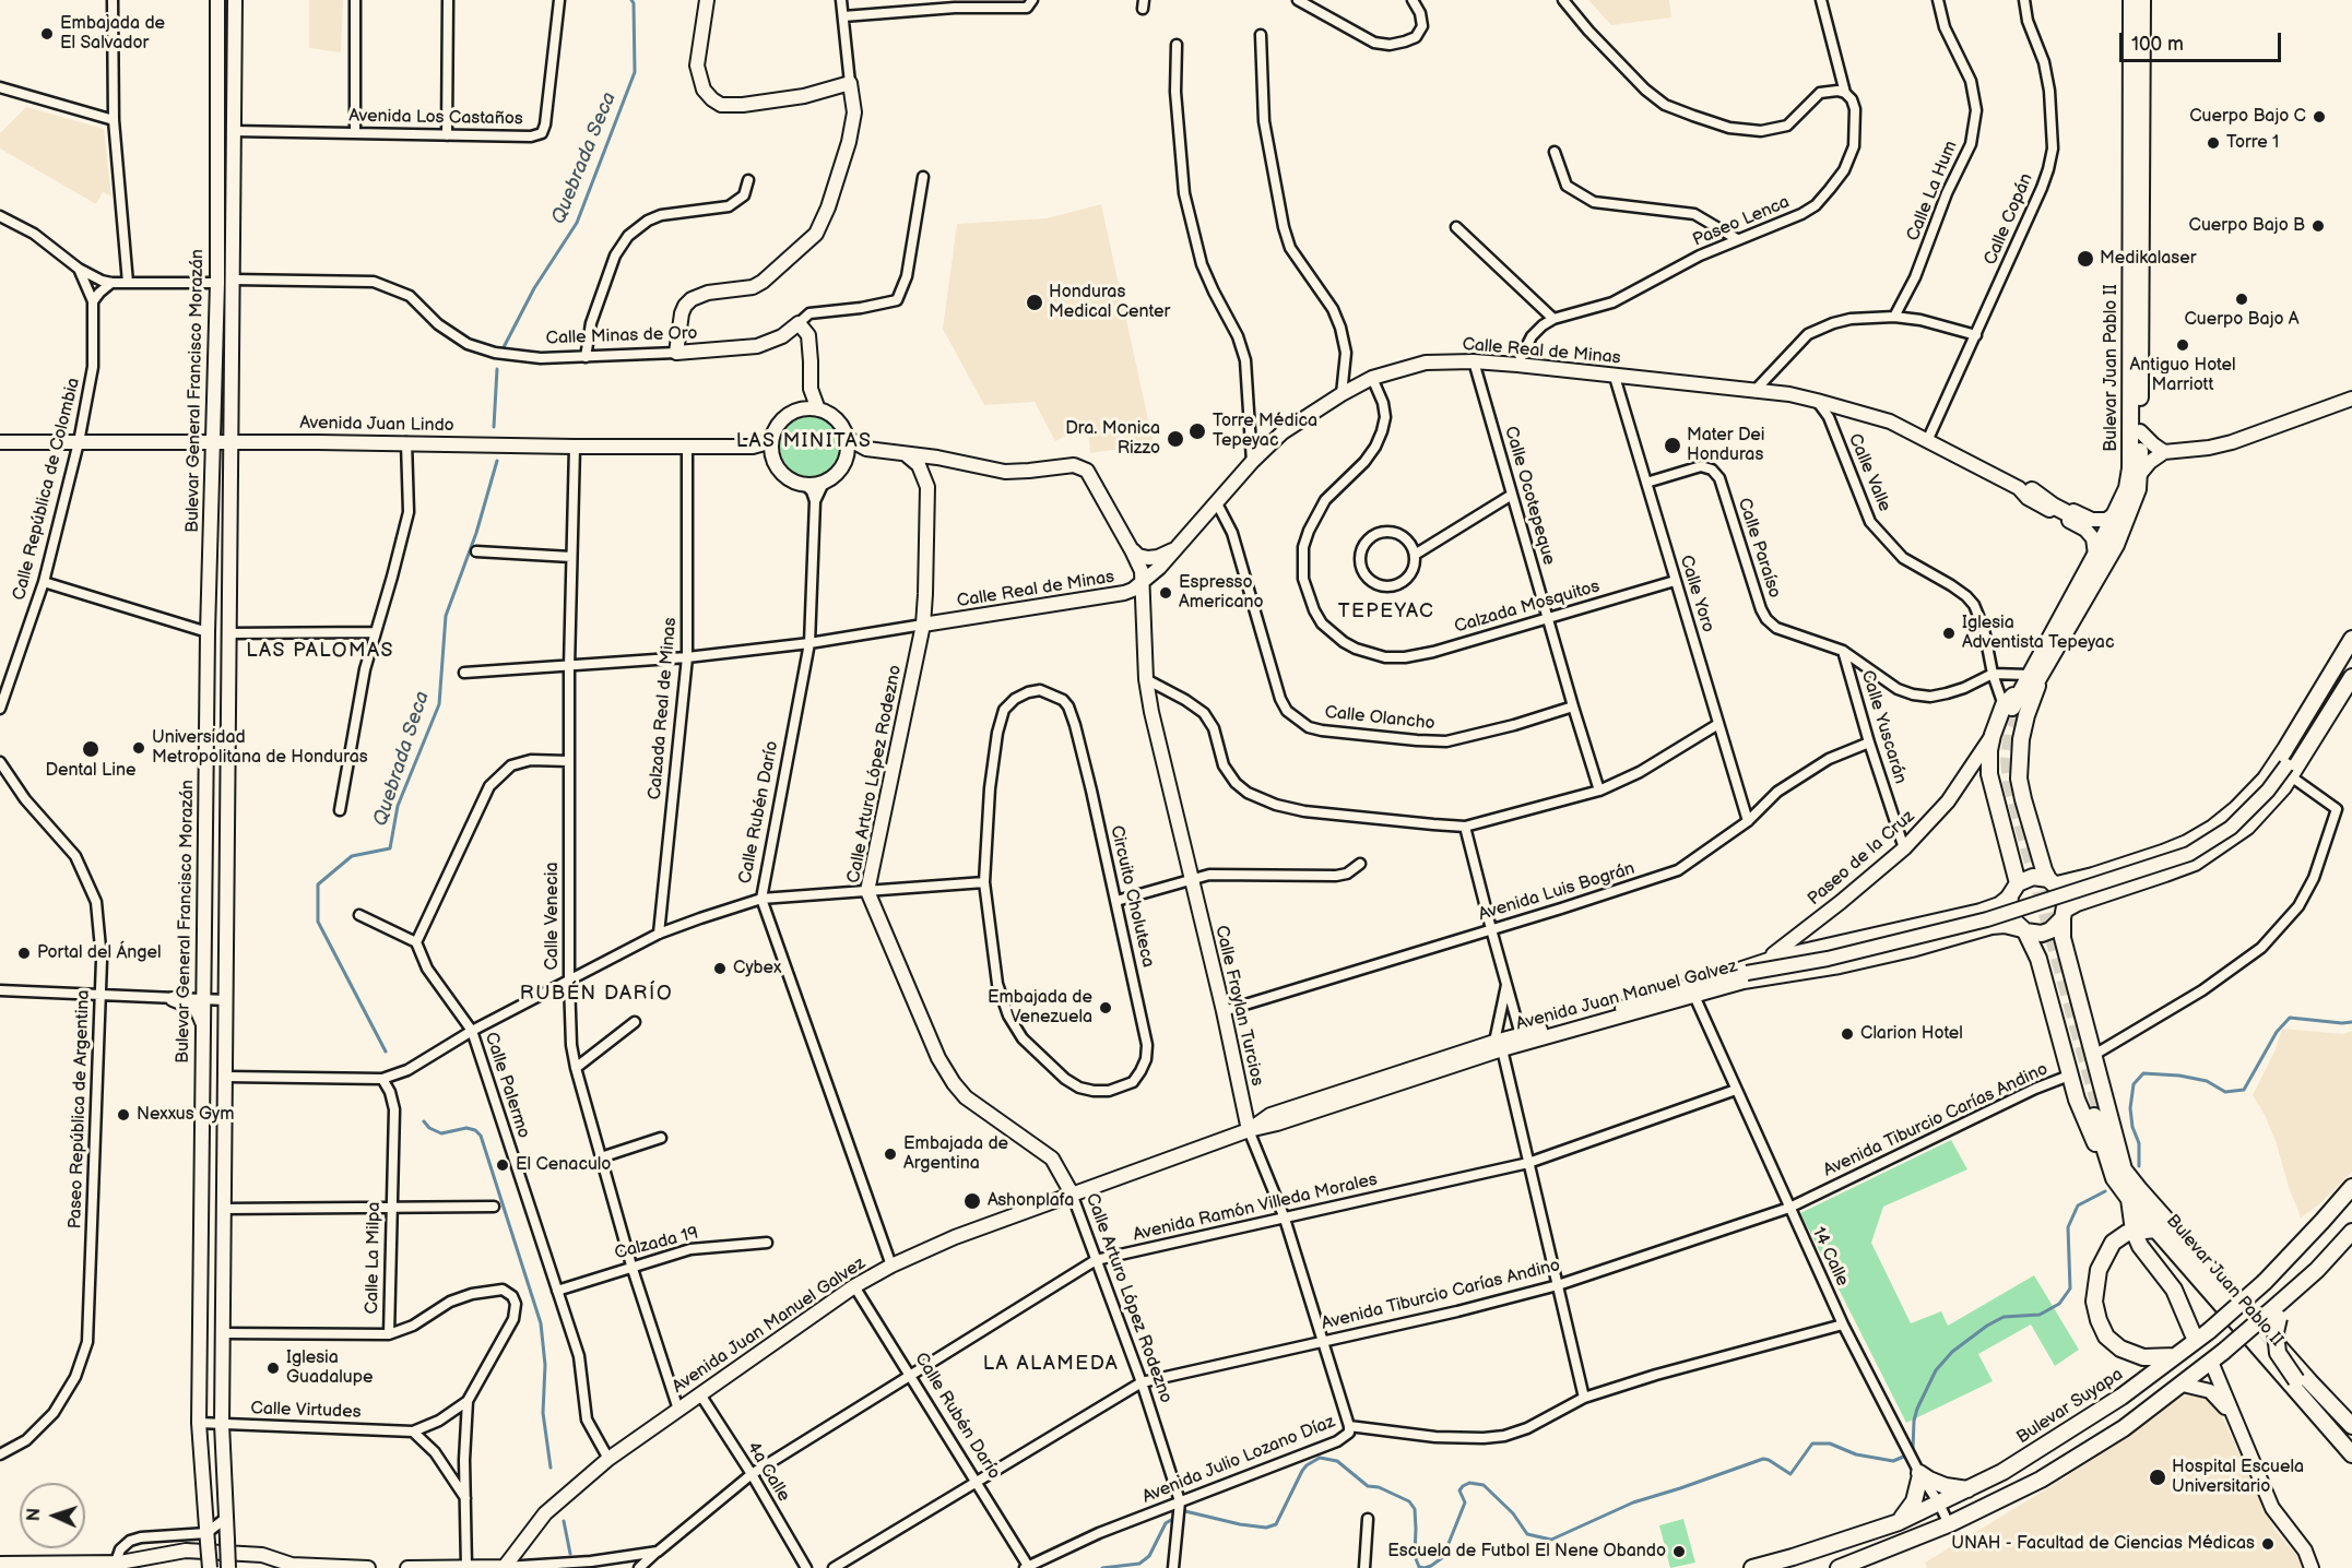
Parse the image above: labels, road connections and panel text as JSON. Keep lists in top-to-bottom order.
{
  "streets": {
    "main road": ["Bulevar Juan Pablo II", "Bulevar Suyapa"],
    "street": [
      "Avenida Los Castaños",
      "Calle La Hum",
      "Calle Copán",
      "Paseo Lenca",
      "Calle Minas de Oro",
      "Calle Real de Minas",
      "Bulevar General Francisco Morazán",
      "Avenida Juan Lindo",
      "Calle Valle",
      "Calle República de Colombia",
      "Calle Ocotepeque",
      "Calle Paraíso",
      "Calle Yoro",
      "Calzada Mosquitos",
      "Calzada Real de Minas",
      "Calle Olancho",
      "Calle Yuscarán",
      "Calle Arturo López Rodezno",
      "Calle Rubén Darío",
      "Paseo de la Cruz",
      "Avenida Luis Bográn",
      "Circuito Choluteca",
      "Calle Venecia",
      "Avenida Juan Manuel Galvez",
      "Calle Froylan Turcios",
      "Calle Palermo",
      "Paseo República de Argentina",
      "Avenida Tiburcio Carías Andino",
      "Avenida Ramón Villeda Morales",
      "Calzada 19",
      "14 Calle",
      "Calle La Milpa",
      "Calle Virtudes",
      "Avenida Julio Lozano Díaz",
      "4a Calle"
    ]
  },
  "crossings": [
    ["Avenida Los Castaños", "Bulevar General Francisco Morazán"],
    ["Calle Copán", "Calle Real de Minas"],
    ["Paseo Lenca", "Calle Real de Minas"],
    ["Calle Minas de Oro", "Bulevar General Francisco Morazán"],
    ["Calle Real de Minas", "Bulevar Juan Pablo II"],
    ["Calle Real de Minas", "Calle Valle"],
    ["Calle Real de Minas", "Calle Ocotepeque"],
    ["Calle Real de Minas", "Calle Yoro"],
    ["Calle Real de Minas", "Calzada Mosquitos"],
    ["Calle Real de Minas", "Calzada Real de Minas"],
    ["Calle Real de Minas", "Calle Olancho"],
    ["Calle Real de Minas", "Calle Arturo López Rodezno"],
    ["Calle Real de Minas", "Calle Rubén Darío"],
    ["Calle Real de Minas", "Calle Venecia"],
    ["Calle Real de Minas", "Calle Froylan Turcios"],
    ["Bulevar Juan Pablo II", "Calle Paraíso"],
    ["Bulevar General Francisco Morazán", "Avenida Juan Lindo"],
    ["Bulevar General Francisco Morazán", "Calle Virtudes"],
    ["Avenida Juan Lindo", "Calle República de Colombia"],
    ["Avenida Juan Lindo", "Calzada Real de Minas"],
    ["Avenida Juan Lindo", "Calle Venecia"],
    ["Calle Valle", "Calle Paraíso"],
    ["Calle Ocotepeque", "Calzada Mosquitos"],
    ["Calle Ocotepeque", "Calle Olancho"],
    ["Calle Paraíso", "Calle Yoro"],
    ["Calle Paraíso", "Calle Yuscarán"],
    ["Calle Yoro", "Calzada Mosquitos"],
    ["Calle Yoro", "Avenida Luis Bográn"],
    ["Calle Yuscarán", "Paseo de la Cruz"],
    ["Calle Yuscarán", "Avenida Luis Bográn"],
    ["Calle Arturo López Rodezno", "Avenida Juan Manuel Galvez"],
    ["Calle Arturo López Rodezno", "Avenida Tiburcio Carías Andino"],
    ["Calle Arturo López Rodezno", "Avenida Ramón Villeda Morales"],
    ["Calle Arturo López Rodezno", "Avenida Julio Lozano Díaz"],
    ["Calle Rubén Darío", "Avenida Juan Manuel Galvez"],
    ["Calle Rubén Darío", "Avenida Tiburcio Carías Andino"],
    ["Calle Rubén Darío", "Avenida Ramón Villeda Morales"],
    ["Calle Rubén Darío", "Avenida Julio Lozano Díaz"],
    ["Paseo de la Cruz", "Avenida Juan Manuel Galvez"],
    ["Avenida Luis Bográn", "Calle Froylan Turcios"],
    ["Calle Venecia", "Avenida Juan Manuel Galvez"],
    ["Calle Venecia", "Calzada 19"],
    ["Avenida Juan Manuel Galvez", "Calle Froylan Turcios"],
    ["Avenida Juan Manuel Galvez", "Calle Palermo"],
    ["Avenida Juan Manuel Galvez", "14 Calle"],
    ["Avenida Juan Manuel Galvez", "4a Calle"],
    ["Calle Froylan Turcios", "Avenida Tiburcio Carías Andino"],
    ["Calle Froylan Turcios", "Avenida Ramón Villeda Morales"],
    ["Calle Froylan Turcios", "Avenida Julio Lozano Díaz"],
    ["Calle Palermo", "Calzada 19"],
    ["Avenida Tiburcio Carías Andino", "14 Calle"],
    ["Avenida Ramón Villeda Morales", "14 Calle"],
    ["Avenida Ramón Villeda Morales", "4a Calle"],
    ["14 Calle", "Bulevar Suyapa"],
    ["14 Calle", "Avenida Julio Lozano Díaz"],
    ["Calle La Milpa", "Calle Virtudes"]
  ],
  "districts": [
    "LAS MINITAS",
    "TEPEYAC",
    "LAS PALOMAS",
    "RUBÉN DARÍO",
    "LA ALAMEDA"
  ],
  "water": ["Quebrada Seca"],
  "places": [
    "Embajada de El Salvador",
    "Cuerpo Bajo C",
    "Torre 1",
    "Cuerpo Bajo B",
    "Medikalaser",
    "Cuerpo Bajo A",
    "Honduras Medical Center",
    "Antiguo Hotel Marriott",
    "Torre Médica Tepeyac",
    "Dra. Monica Rizzo",
    "Mater Dei Honduras",
    "Espresso Americano",
    "Iglesia Adventista Tepeyac",
    "Universidad Metropolitana de Honduras",
    "Dental Line",
    "Portal del Ángel",
    "Cybex",
    "Embajada de Venezuela",
    "Clarion Hotel",
    "Nexxus Gym",
    "Embajada de Argentina",
    "El Cenaculo",
    "Ashonplafa",
    "Iglesia Guadalupe",
    "Hospital Escuela Universitario",
    "UNAH - Facultad de Ciencias Médicas",
    "Escuela de Futbol El Nene Obando"
  ],
  "scale_bar": "100 m",
  "north": "left"
}
